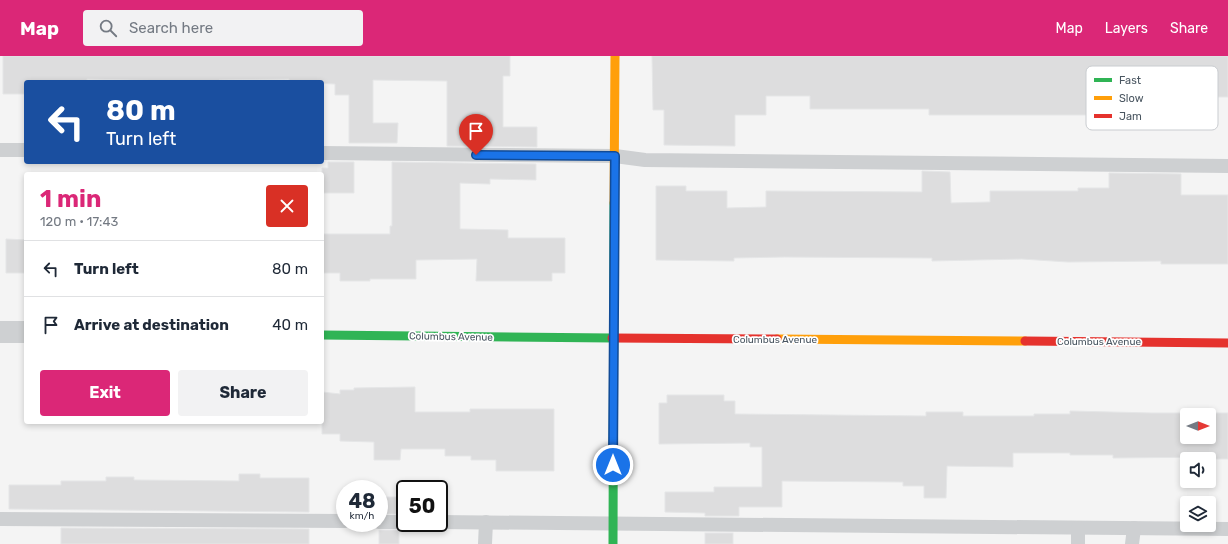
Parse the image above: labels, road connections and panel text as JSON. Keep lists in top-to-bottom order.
{
  "streets": {
    "street": ["Columbus Avenue"]
  },
  "legend": ["Fast", "Slow", "Jam"],
  "north": "right",
  "page": {
    "header": "Map",
    "search": "Search here",
    "nav": ["Map", "Layers", "Share"],
    "turn": ["80 m", "Turn left"],
    "heading": ["1 min", "120 m · 17:43"],
    "list": [
      {
        "name": "Turn left",
        "value": "80 m"
      },
      {
        "name": "Arrive at destination",
        "value": "40 m"
      }
    ],
    "buttons": ["Exit", "Share"],
    "speed": "48 km/h",
    "limit": "50"
  }
}
